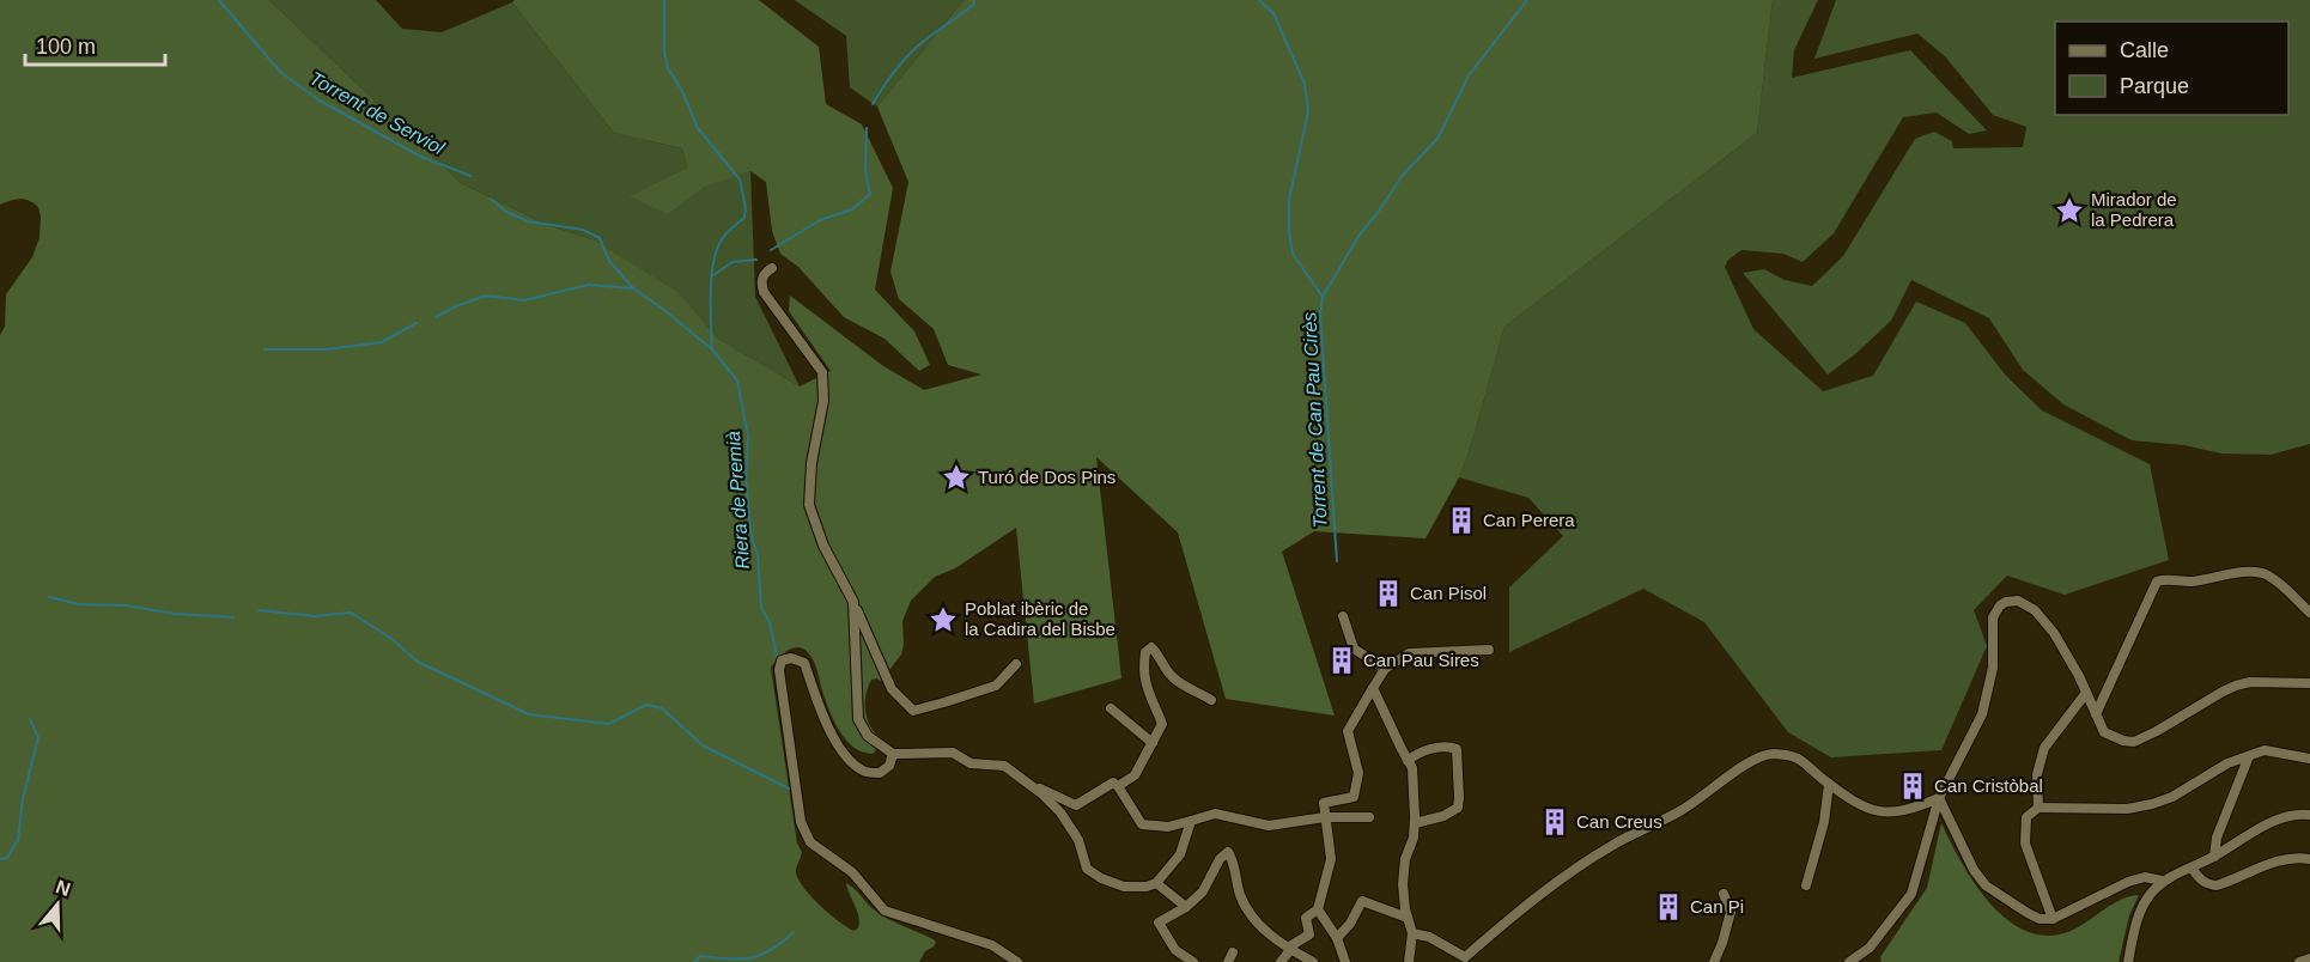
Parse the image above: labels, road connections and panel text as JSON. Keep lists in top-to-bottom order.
{
  "water": ["Torrent de Serviol", "Torrent de Can Pau Cirès", "Riera de Premià"],
  "places": {
    "place": ["Mirador de la Pedrera", "Turó de Dos Pins", "Poblat ibèric de la Cadira del Bisbe"],
    "building": [
      "Can Perera",
      "Can Pisol",
      "Can Pau Sires",
      "Can Cristòbal",
      "Can Creus",
      "Can Pi"
    ]
  },
  "legend": ["Calle", "Parque"],
  "scale_bar": "100 m",
  "north": "top"
}
